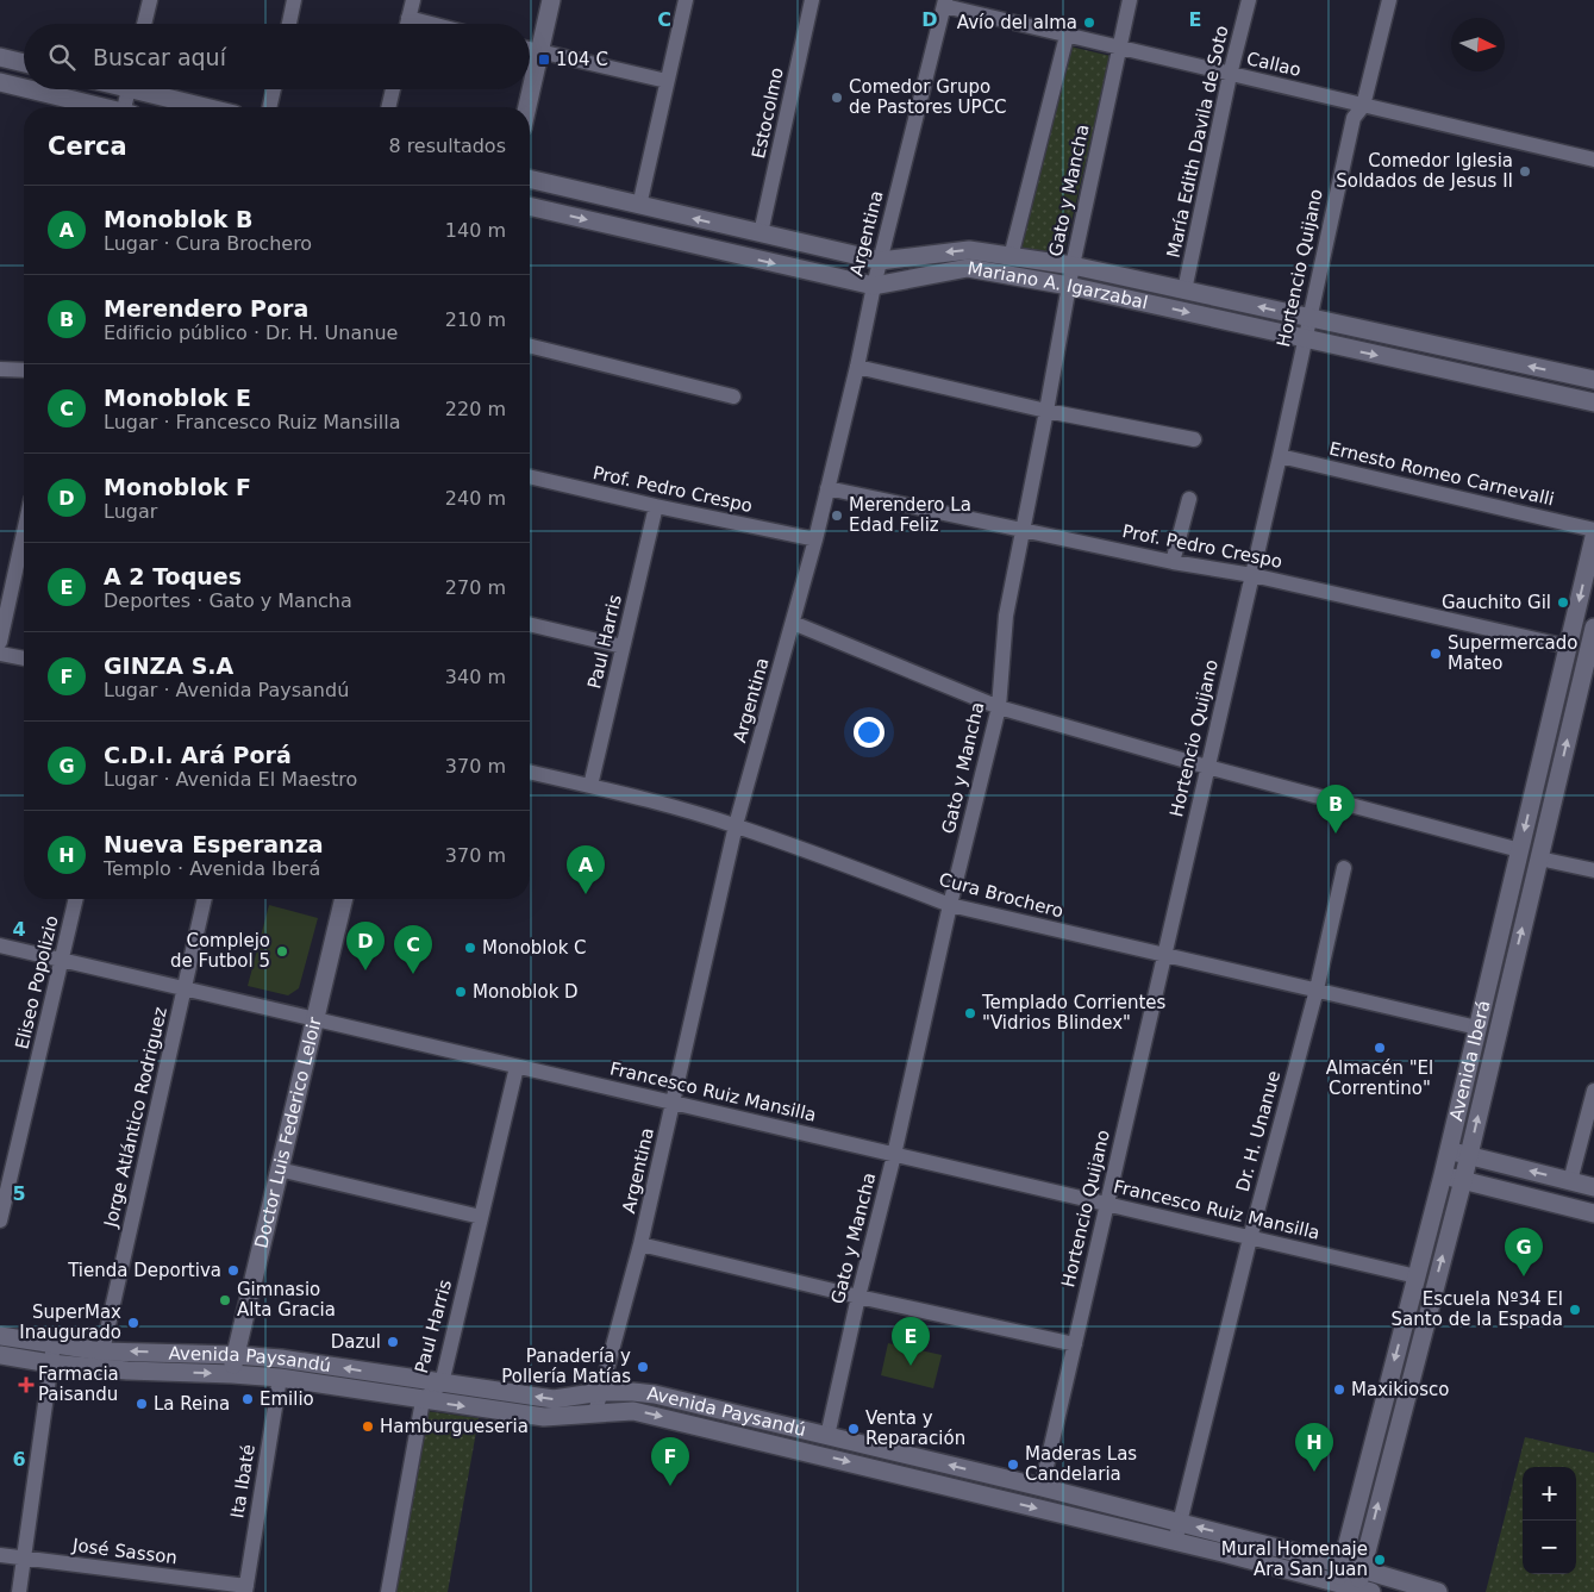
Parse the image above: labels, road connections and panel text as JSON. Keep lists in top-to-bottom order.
{
  "streets": {
    "main road": [
      "Mariano A. Igarzabal",
      "Avenida Iberá",
      "Doctor Luis Federico Leloir",
      "Avenida Paysandú"
    ],
    "street": [
      "Callao",
      "Estocolmo",
      "María Edith Davila de Soto",
      "Gato y Mancha",
      "Argentina",
      "Hortencio Quijano",
      "Ernesto Romeo Carnevalli",
      "Prof. Pedro Crespo",
      "Paul Harris",
      "Cura Brochero",
      "Eliseo Popolizio",
      "Francesco Ruiz Mansilla",
      "Jorge Atlántico Rodriguez",
      "Dr. H. Unanue",
      "Ita Ibaté",
      "José Sasson"
    ]
  },
  "crossings": [
    ["Callao", "María Edith Davila de Soto"],
    ["Callao", "Gato y Mancha"],
    ["Callao", "Argentina"],
    ["Callao", "Hortencio Quijano"],
    ["Estocolmo", "Mariano A. Igarzabal"],
    ["María Edith Davila de Soto", "Mariano A. Igarzabal"],
    ["Gato y Mancha", "Mariano A. Igarzabal"],
    ["Gato y Mancha", "Prof. Pedro Crespo"],
    ["Gato y Mancha", "Cura Brochero"],
    ["Gato y Mancha", "Francesco Ruiz Mansilla"],
    ["Gato y Mancha", "Avenida Paysandú"],
    ["Argentina", "Mariano A. Igarzabal"],
    ["Argentina", "Prof. Pedro Crespo"],
    ["Argentina", "Cura Brochero"],
    ["Argentina", "Francesco Ruiz Mansilla"],
    ["Argentina", "Avenida Paysandú"],
    ["Hortencio Quijano", "Mariano A. Igarzabal"],
    ["Hortencio Quijano", "Ernesto Romeo Carnevalli"],
    ["Hortencio Quijano", "Prof. Pedro Crespo"],
    ["Hortencio Quijano", "Cura Brochero"],
    ["Hortencio Quijano", "Francesco Ruiz Mansilla"],
    ["Hortencio Quijano", "Avenida Paysandú"],
    ["Prof. Pedro Crespo", "Paul Harris"],
    ["Prof. Pedro Crespo", "Avenida Iberá"],
    ["Paul Harris", "Cura Brochero"],
    ["Paul Harris", "Francesco Ruiz Mansilla"],
    ["Paul Harris", "Avenida Paysandú"],
    ["Cura Brochero", "Avenida Iberá"],
    ["Cura Brochero", "Dr. H. Unanue"],
    ["Eliseo Popolizio", "Francesco Ruiz Mansilla"],
    ["Avenida Iberá", "Francesco Ruiz Mansilla"],
    ["Avenida Iberá", "Avenida Paysandú"],
    ["Francesco Ruiz Mansilla", "Jorge Atlántico Rodriguez"],
    ["Francesco Ruiz Mansilla", "Dr. H. Unanue"],
    ["Francesco Ruiz Mansilla", "Doctor Luis Federico Leloir"],
    ["Jorge Atlántico Rodriguez", "Avenida Paysandú"],
    ["Dr. H. Unanue", "Avenida Paysandú"],
    ["Doctor Luis Federico Leloir", "Avenida Paysandú"],
    ["Avenida Paysandú", "Ita Ibaté"],
    ["Ita Ibaté", "José Sasson"]
  ],
  "places": {
    "other": [
      "Avío del alma",
      "Comedor Grupo de Pastores UPCC",
      "Comedor Iglesia Soldados de Jesus II",
      "Merendero La Edad Feliz",
      "Gauchito Gil",
      "Supermercado Mateo",
      "Monoblok C",
      "Complejo de Futbol 5",
      "Monoblok D",
      "Templado Corrientes \"Vidrios Blindex\"",
      "Almacén \"El Correntino\"",
      "Tienda Deportiva",
      "Gimnasio Alta Gracia",
      "Escuela Nº34 El Santo de la Espada",
      "SuperMax Inaugurado",
      "Dazul",
      "Panadería y Pollería Matías",
      "Maxikiosco",
      "Emilio",
      "La Reina",
      "Hamburgueseria",
      "Venta y Reparación",
      "Maderas Las Candelaria",
      "Mural Homenaje Ara San Juan"
    ],
    "transit": ["104 C"],
    "health": ["Farmacia Paisandu"]
  },
  "north": "right",
  "page": {
    "search": "Buscar aquí",
    "heading": ["Cerca", "8 resultados"],
    "list": [
      {
        "mark": "A",
        "name": "Monoblok B",
        "note": "Lugar · Cura Brochero",
        "value": "140 m"
      },
      {
        "mark": "B",
        "name": "Merendero Pora",
        "note": "Edificio público · Dr. H. Unanue",
        "value": "210 m"
      },
      {
        "mark": "C",
        "name": "Monoblok E",
        "note": "Lugar · Francesco Ruiz Mansilla",
        "value": "220 m"
      },
      {
        "mark": "D",
        "name": "Monoblok F",
        "note": "Lugar",
        "value": "240 m"
      },
      {
        "mark": "E",
        "name": "A 2 Toques",
        "note": "Deportes · Gato y Mancha",
        "value": "270 m"
      },
      {
        "mark": "F",
        "name": "GINZA S.A",
        "note": "Lugar · Avenida Paysandú",
        "value": "340 m"
      },
      {
        "mark": "G",
        "name": "C.D.I. Ará Porá",
        "note": "Lugar · Avenida El Maestro",
        "value": "370 m"
      },
      {
        "mark": "H",
        "name": "Nueva Esperanza",
        "note": "Templo · Avenida Iberá",
        "value": "370 m"
      }
    ],
    "pins": [
      "B",
      "A",
      "D",
      "C",
      "G",
      "E",
      "H",
      "F"
    ],
    "map_buttons": ["+", "−"]
  },
  "grid": {
    "columns": ["C", "D", "E"],
    "rows": ["4", "5", "6"]
  }
}
